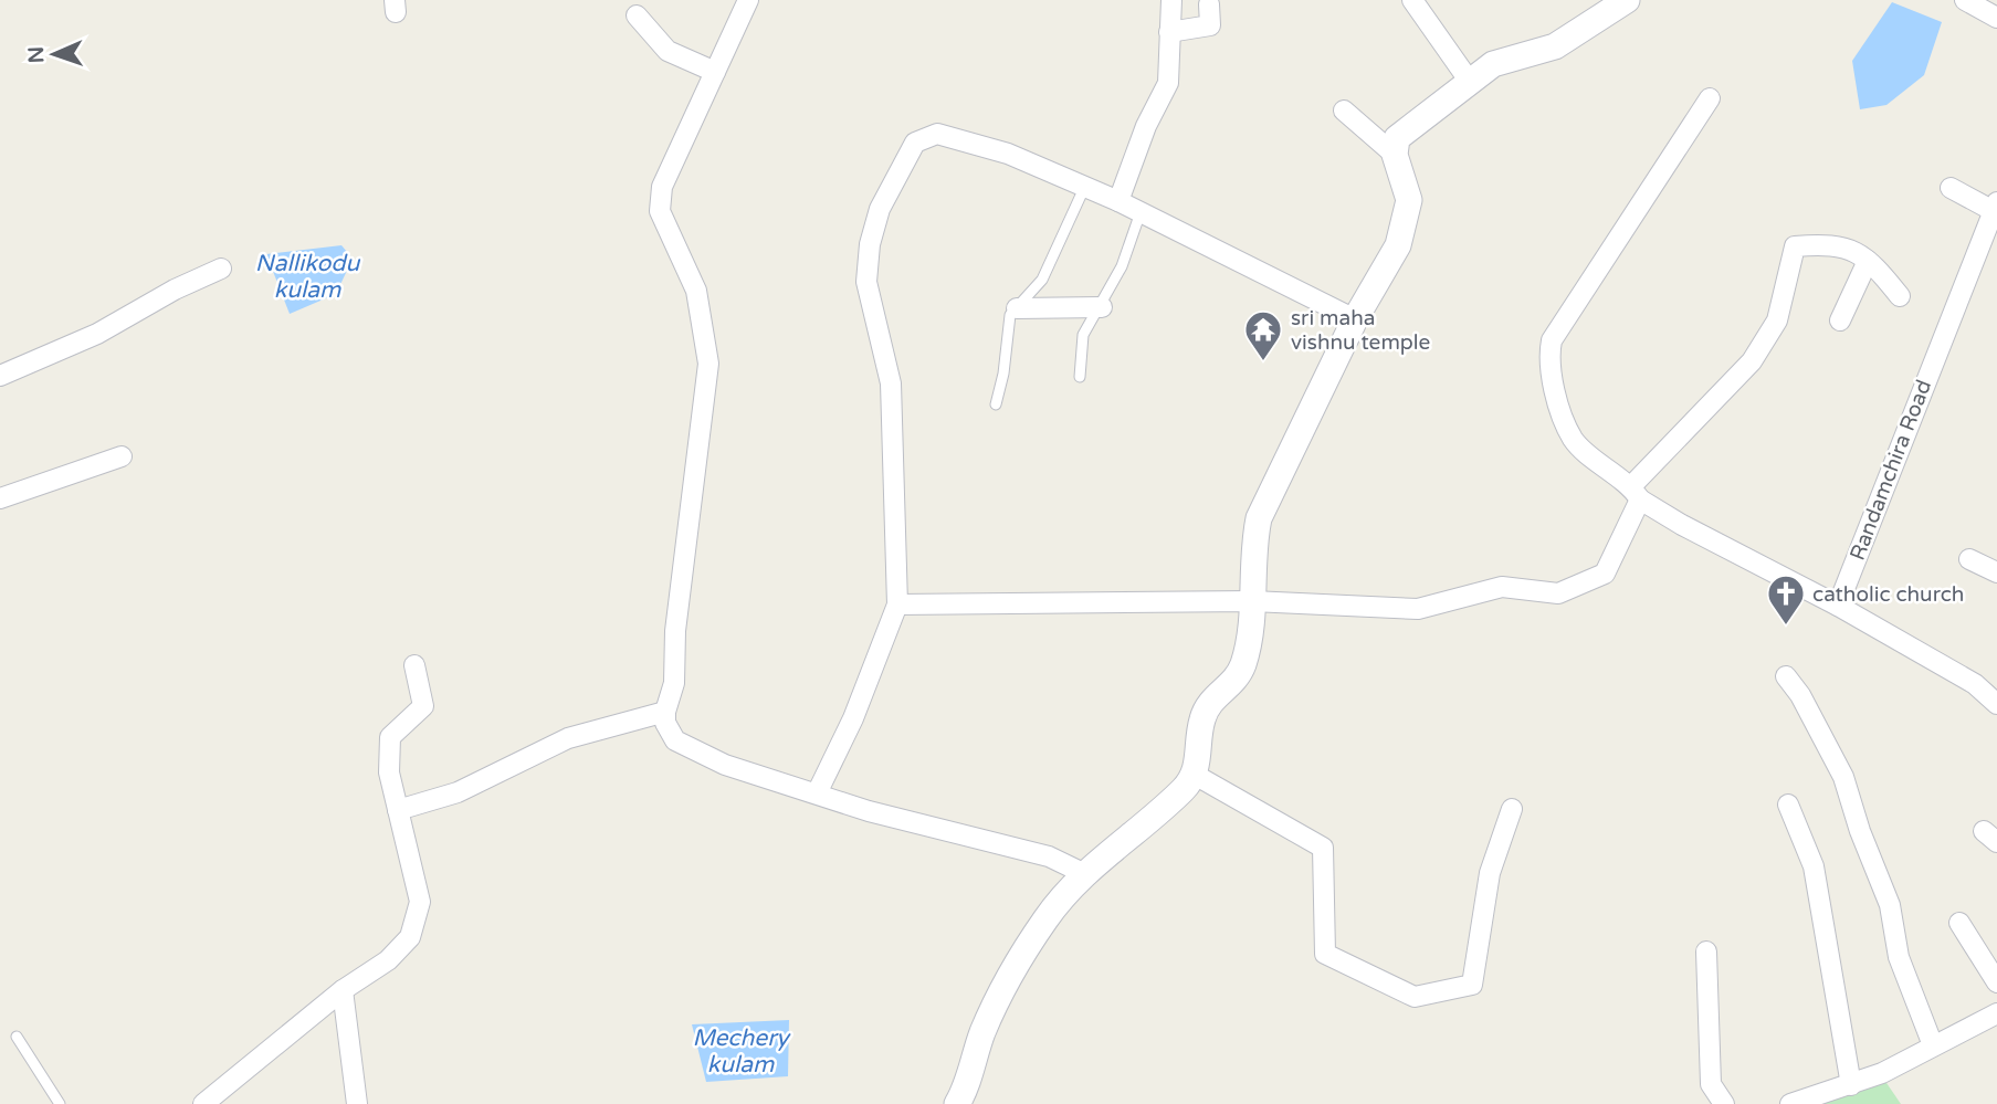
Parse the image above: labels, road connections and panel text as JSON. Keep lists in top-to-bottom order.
{
  "streets": {
    "street": ["Randamchira Road"]
  },
  "water": ["Nallikodu kulam", "Mechery kulam"],
  "places": {
    "temple": ["sri maha vishnu temple"],
    "church": ["catholic church"]
  },
  "north": "left"
}
